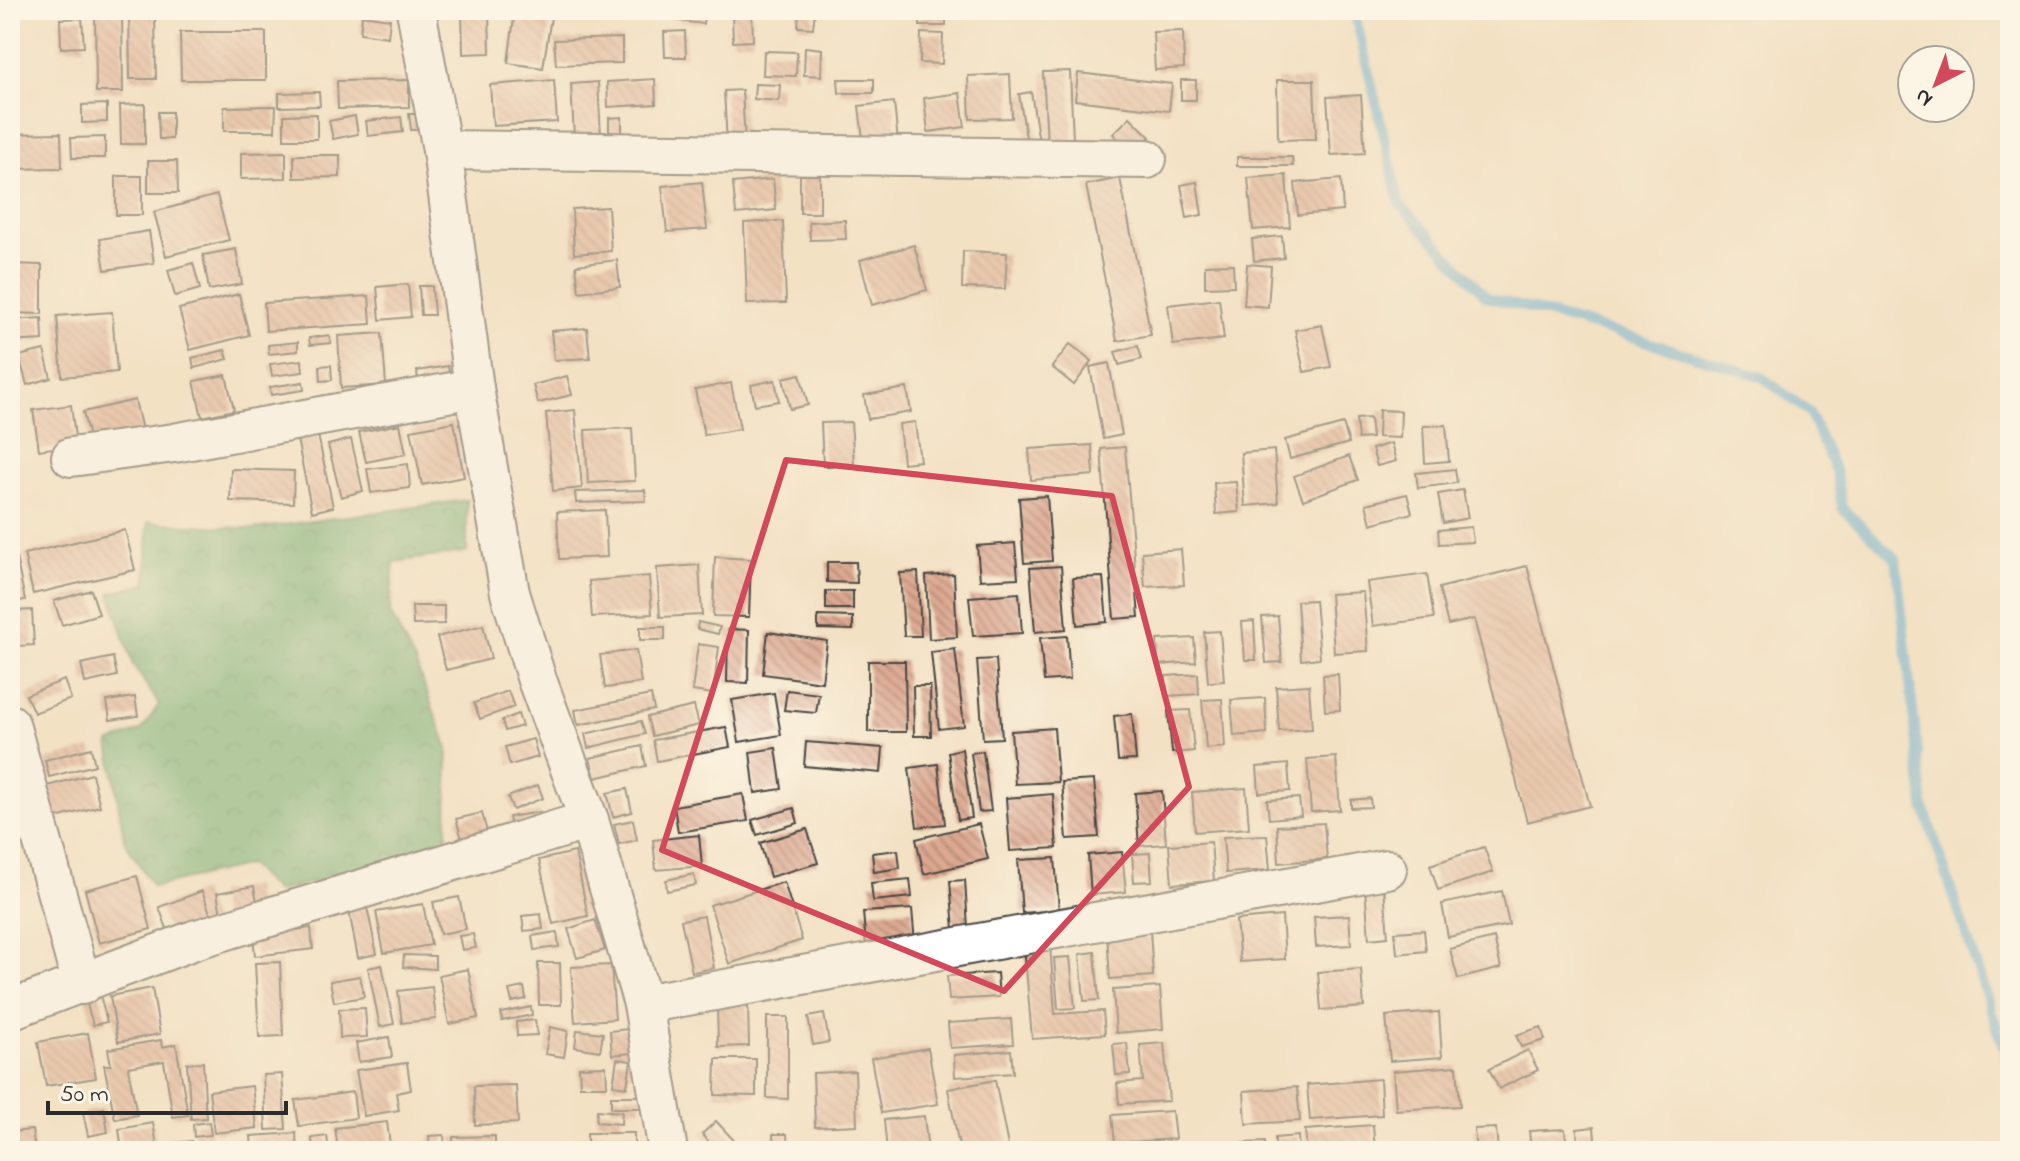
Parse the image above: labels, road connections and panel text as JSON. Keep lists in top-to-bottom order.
{
  "scale_bar": "50 m",
  "north": "bottom left"
}
